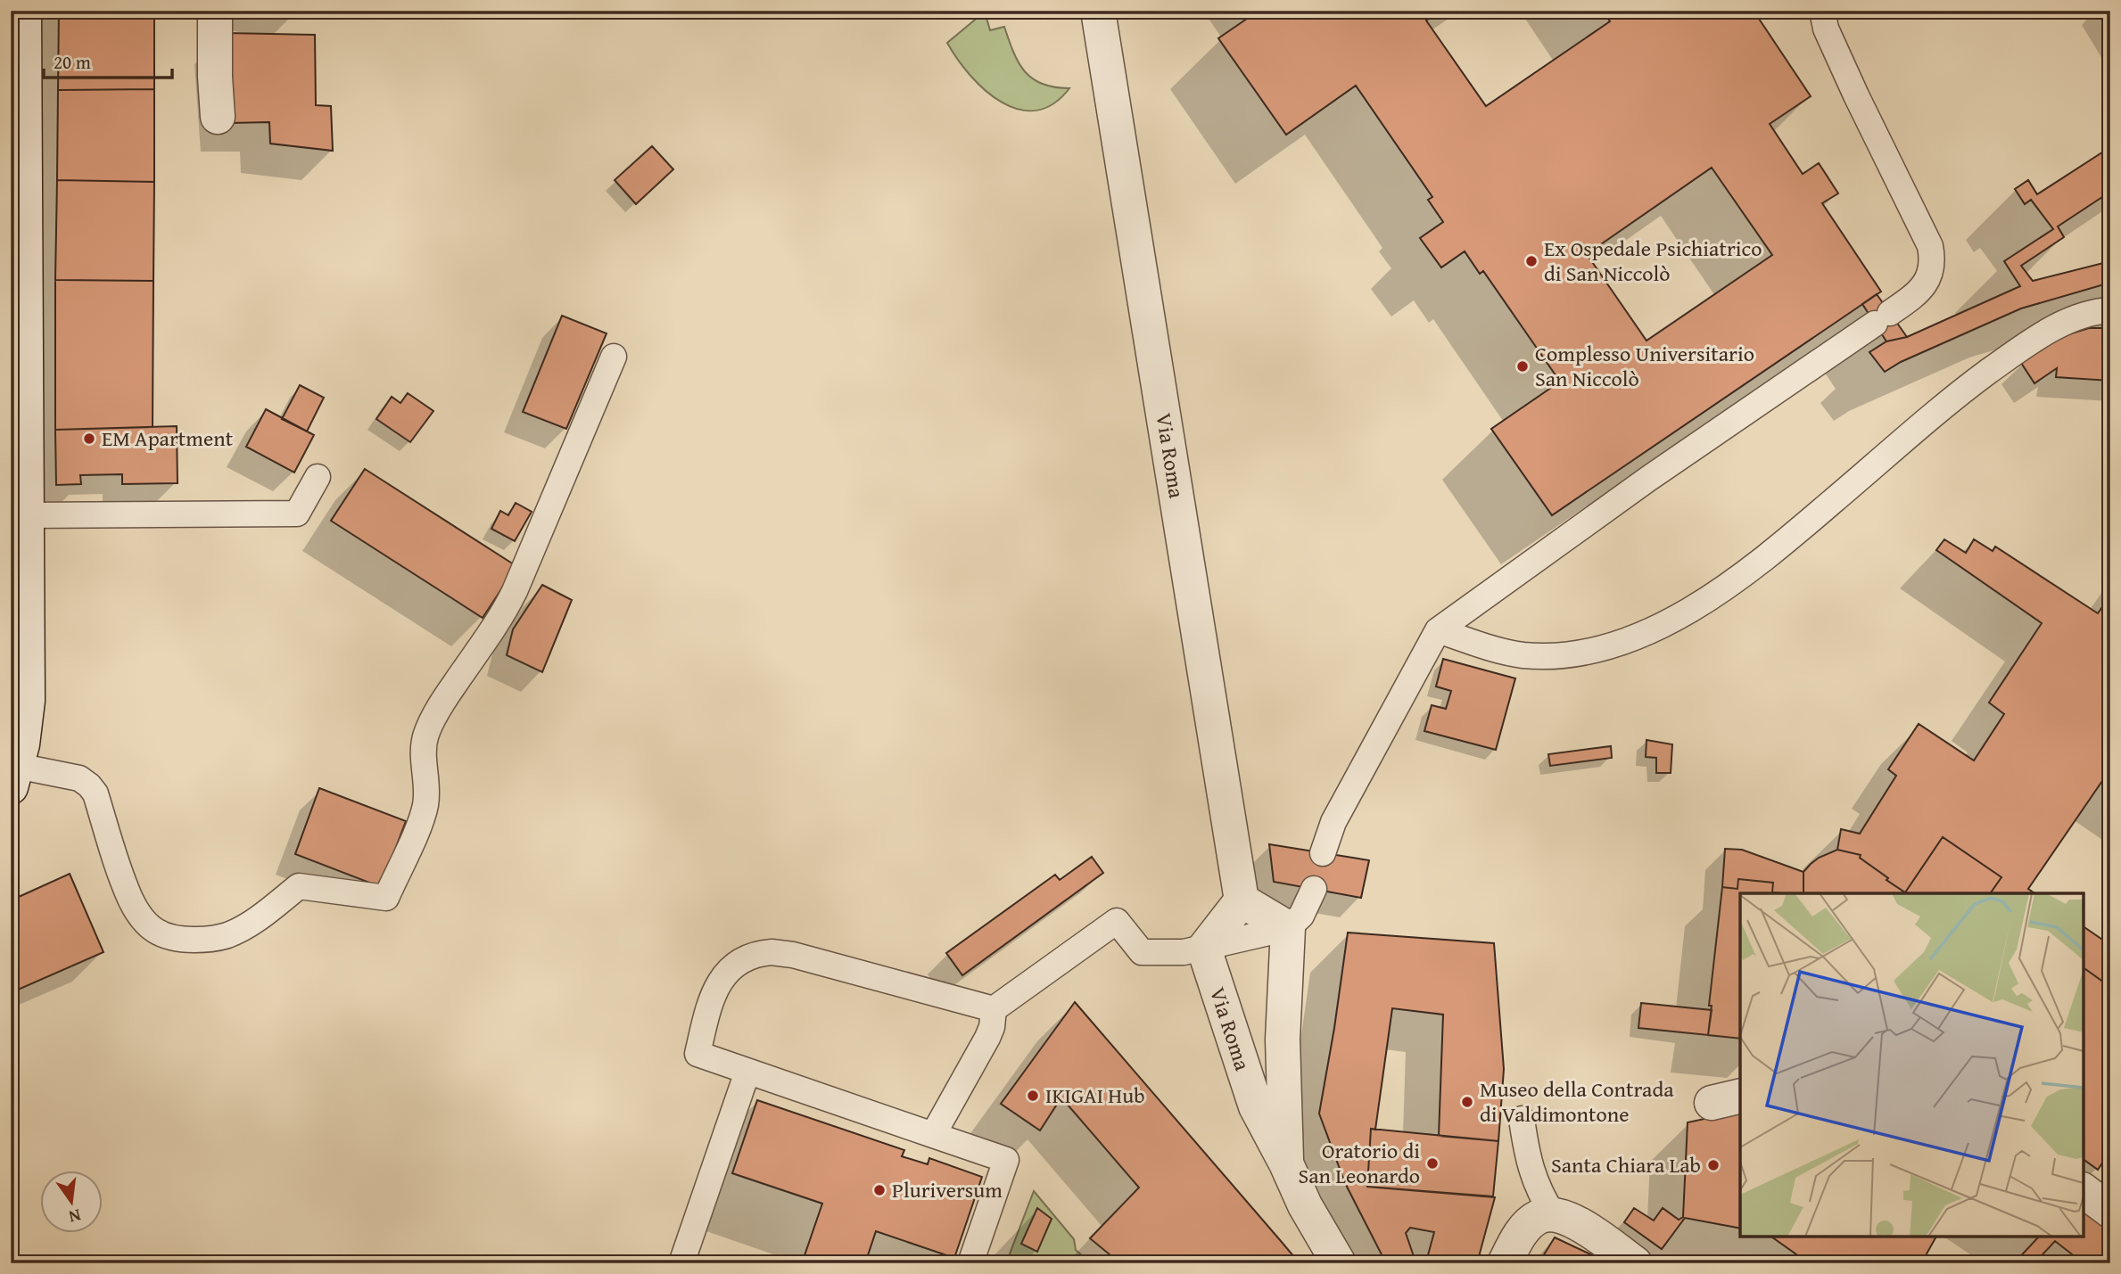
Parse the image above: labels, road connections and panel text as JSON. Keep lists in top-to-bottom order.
{
  "streets": {
    "street": ["Via Roma"]
  },
  "places": [
    "Ex Ospedale Psichiatrico di San Niccolò",
    "Complesso Universitario San Niccolò",
    "EM Apartment",
    "IKIGAI Hub",
    "Museo della Contrada di Valdimontone",
    "Oratorio di San Leonardo",
    "Santa Chiara Lab",
    "Pluriversum"
  ],
  "scale_bar": "20 m",
  "north": "bottom"
}
